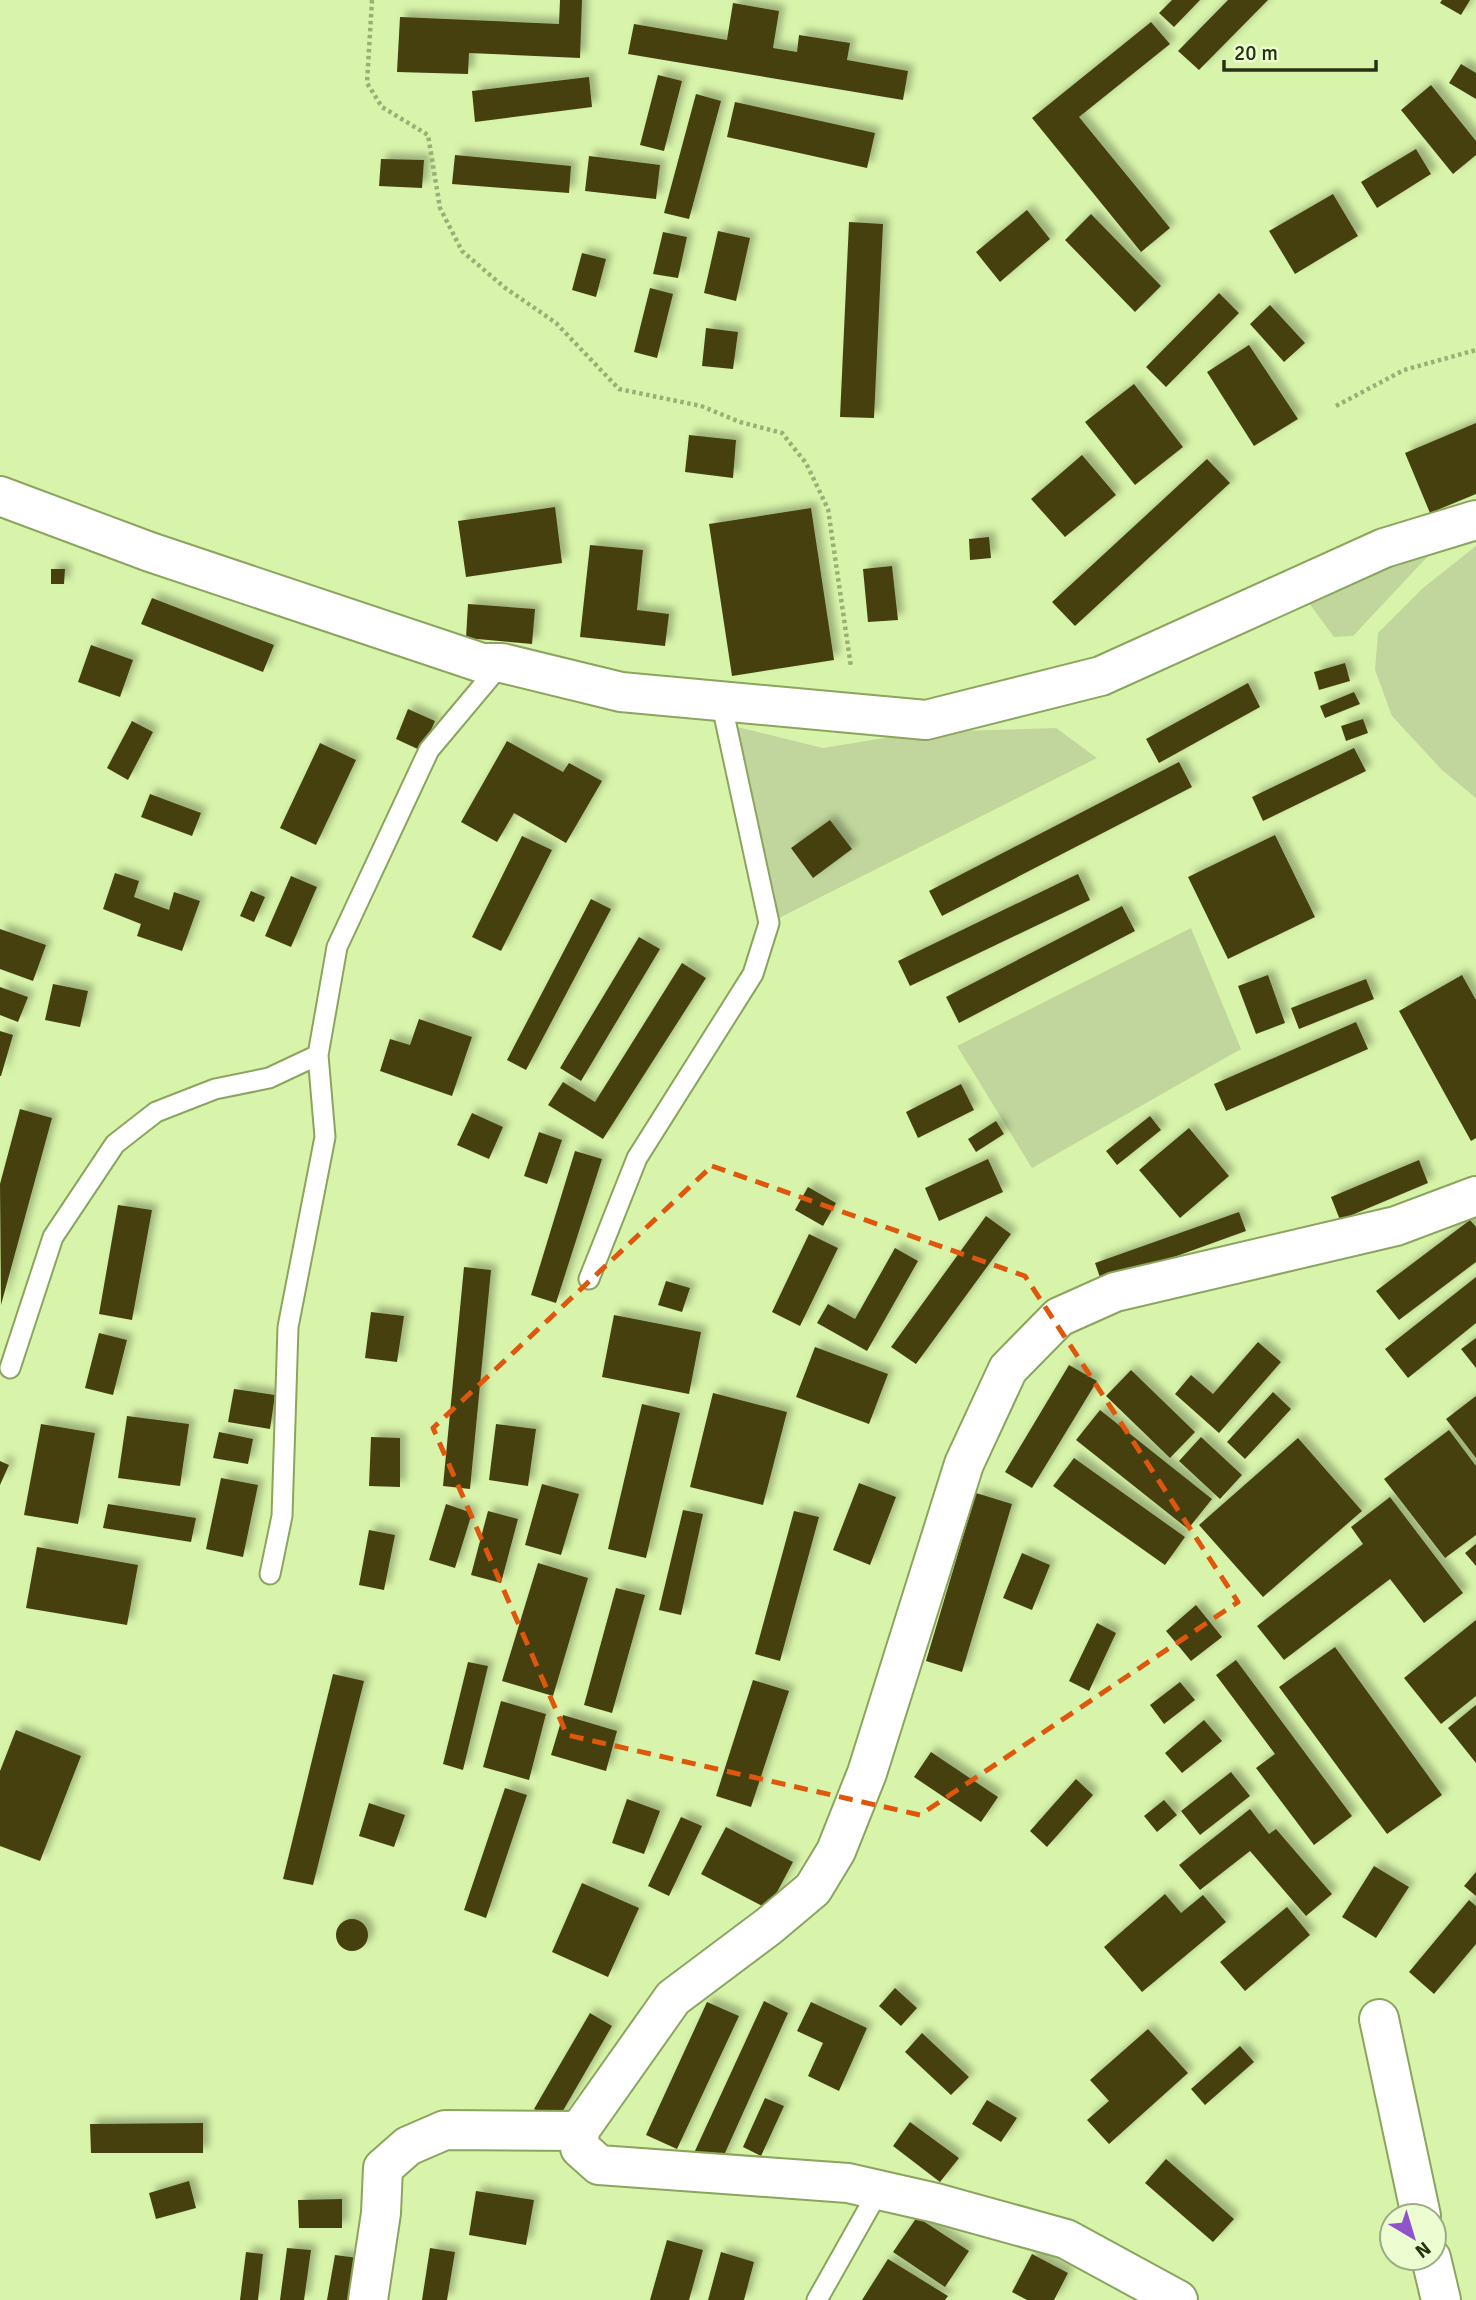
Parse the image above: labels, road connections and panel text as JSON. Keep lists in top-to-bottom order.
{
  "scale_bar": "20 m",
  "north": "bottom right"
}
